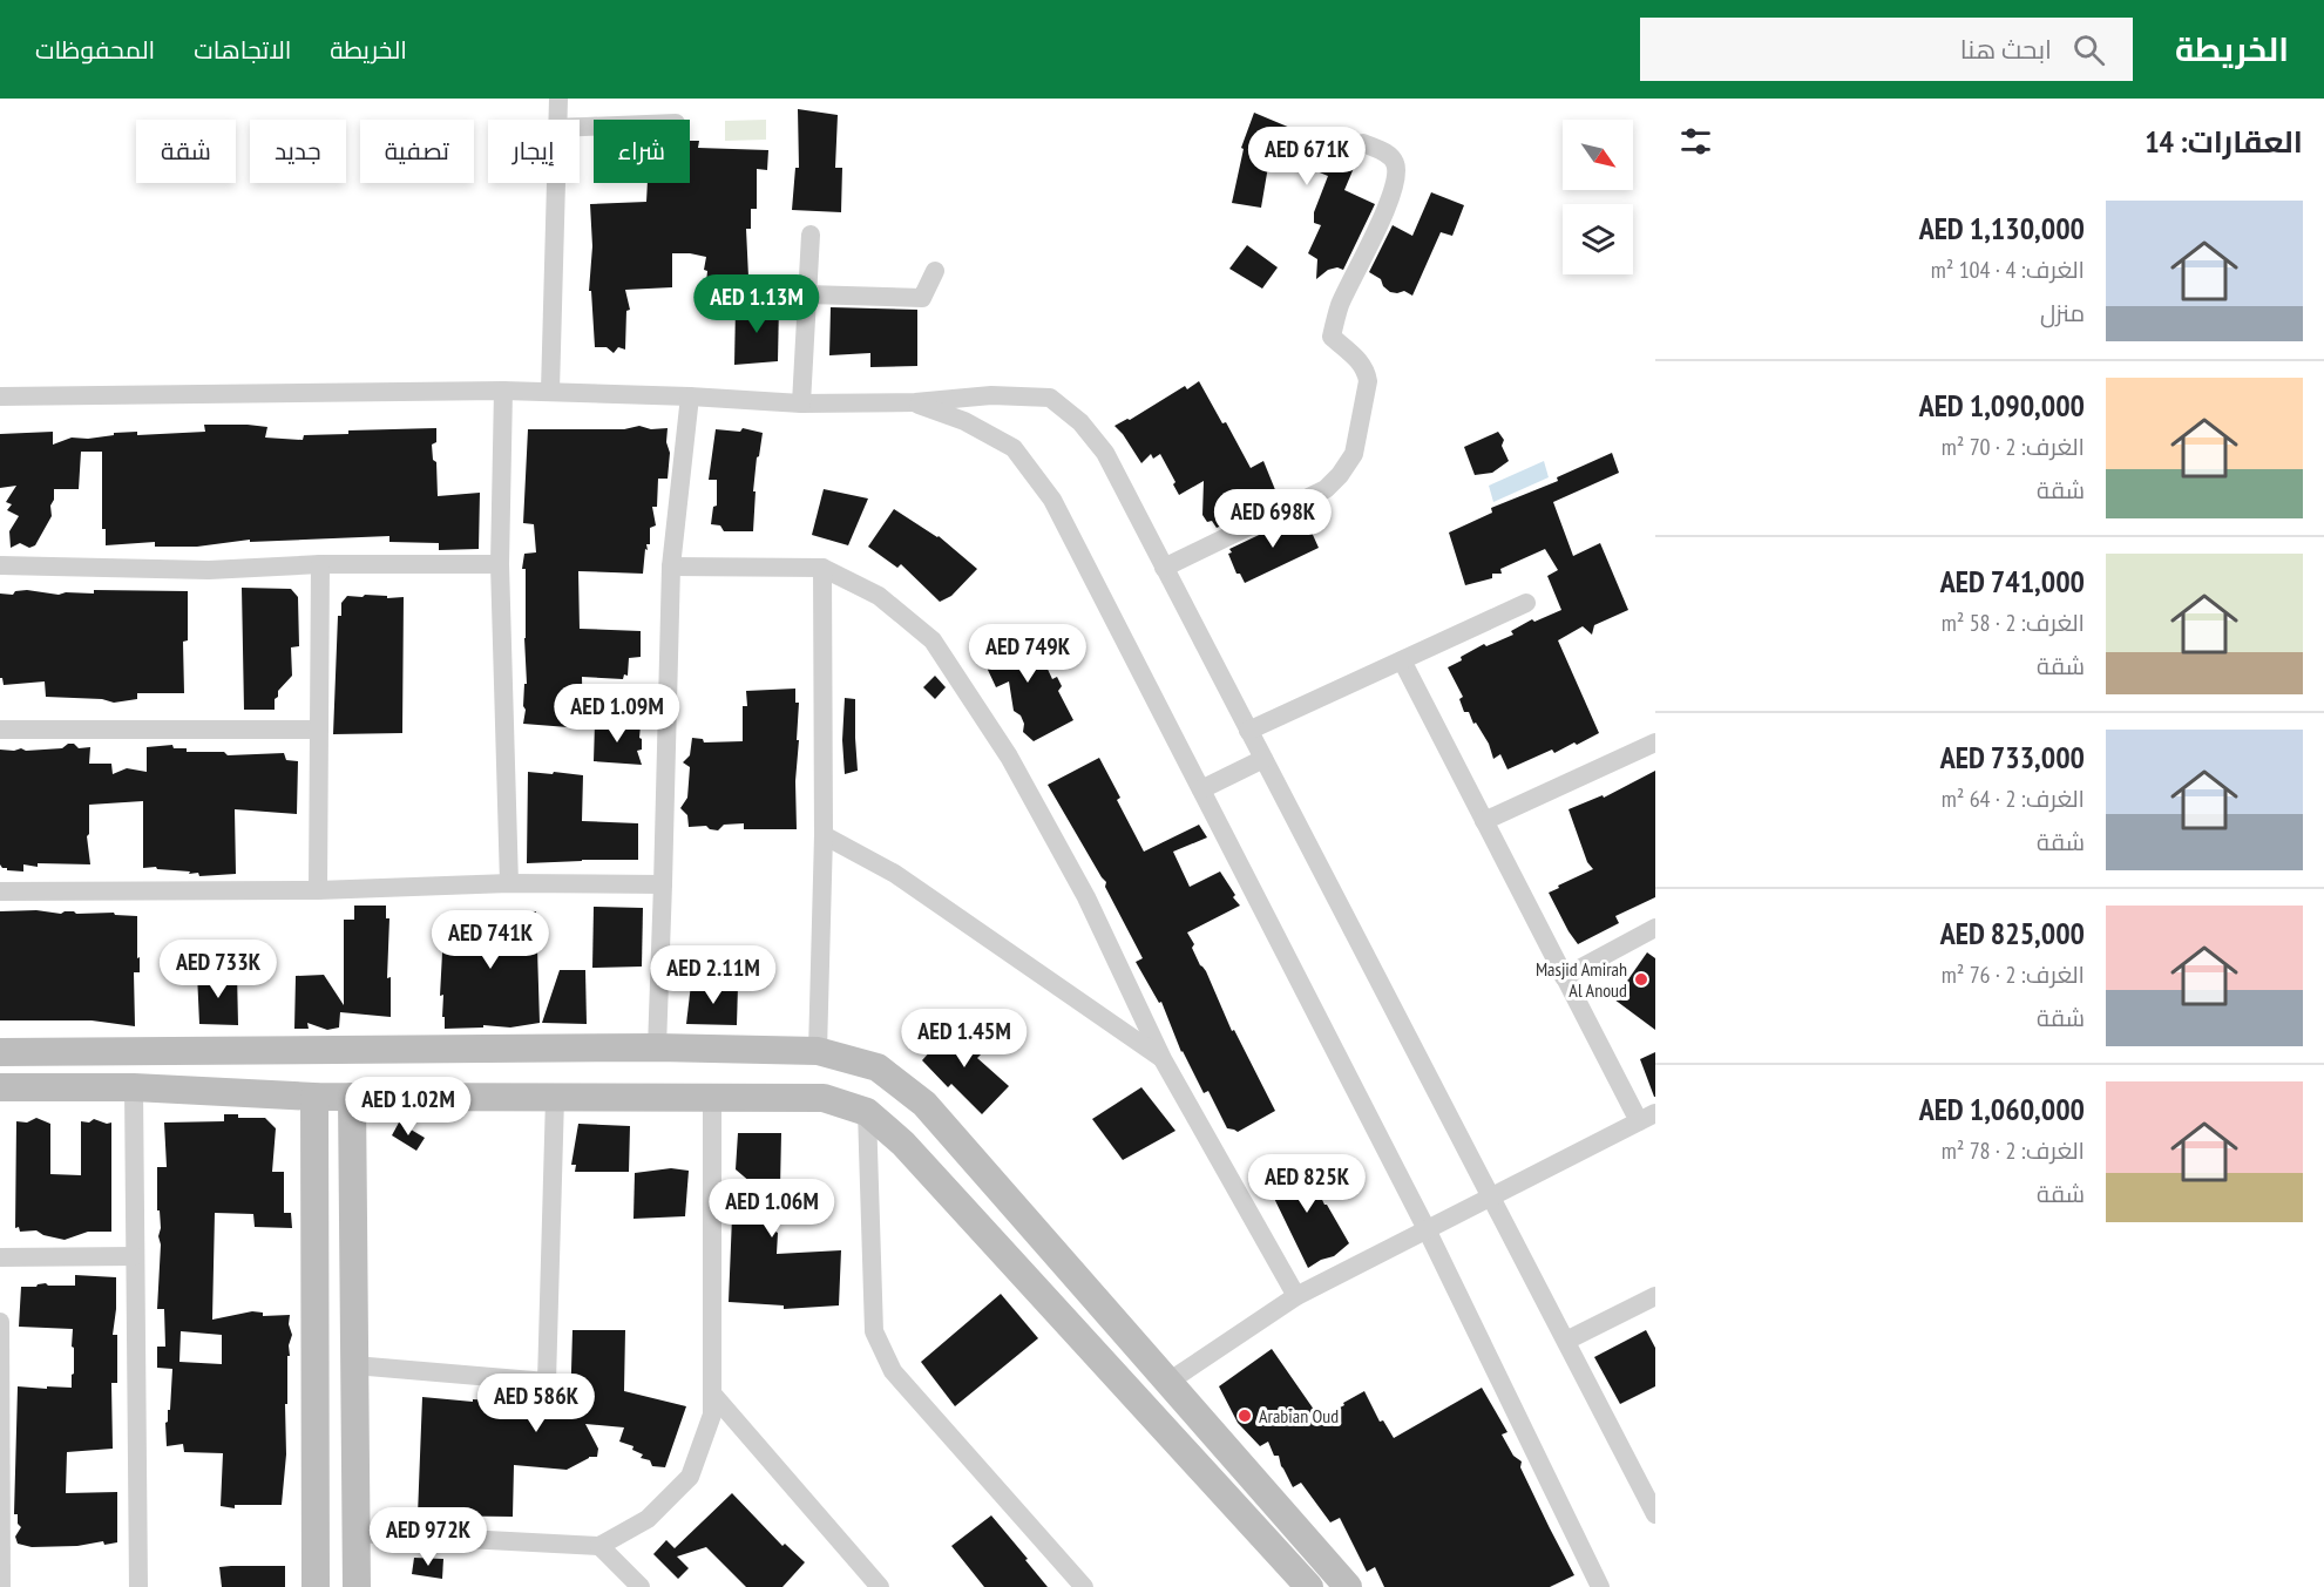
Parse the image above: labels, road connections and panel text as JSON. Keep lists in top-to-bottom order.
{
  "places": ["Masjid Amirah Al Anoud", "Arabian Oud"],
  "north": "bottom right",
  "page": {
    "header": "الخريطة",
    "search": "ابحث هنا",
    "nav": ["الخريطة", "الاتجاهات", "المحفوظات"],
    "heading": "العقارات: 14",
    "chip": [
      "شراء",
      "إيجار",
      "تصفية",
      "جديد",
      "شقة"
    ],
    "price": [
      "AED 671K",
      "AED 1.13M",
      "AED 698K",
      "AED 749K",
      "AED 1.09M",
      "AED 741K",
      "AED 733K",
      "AED 2.11M",
      "AED 1.45M",
      "AED 1.02M",
      "AED 825K",
      "AED 1.06M",
      "AED 586K",
      "AED 972K"
    ],
    "list": [
      {
        "name": "AED 1,130,000",
        "note": "الغرف: 4 · 104 m² · منزل"
      },
      {
        "name": "AED 1,090,000",
        "note": "الغرف: 2 · 70 m² · شقة"
      },
      {
        "name": "AED 741,000",
        "note": "الغرف: 2 · 58 m² · شقة"
      },
      {
        "name": "AED 733,000",
        "note": "الغرف: 2 · 64 m² · شقة"
      },
      {
        "name": "AED 825,000",
        "note": "الغرف: 2 · 76 m² · شقة"
      },
      {
        "name": "AED 1,060,000",
        "note": "الغرف: 2 · 78 m² · شقة"
      }
    ]
  }
}
